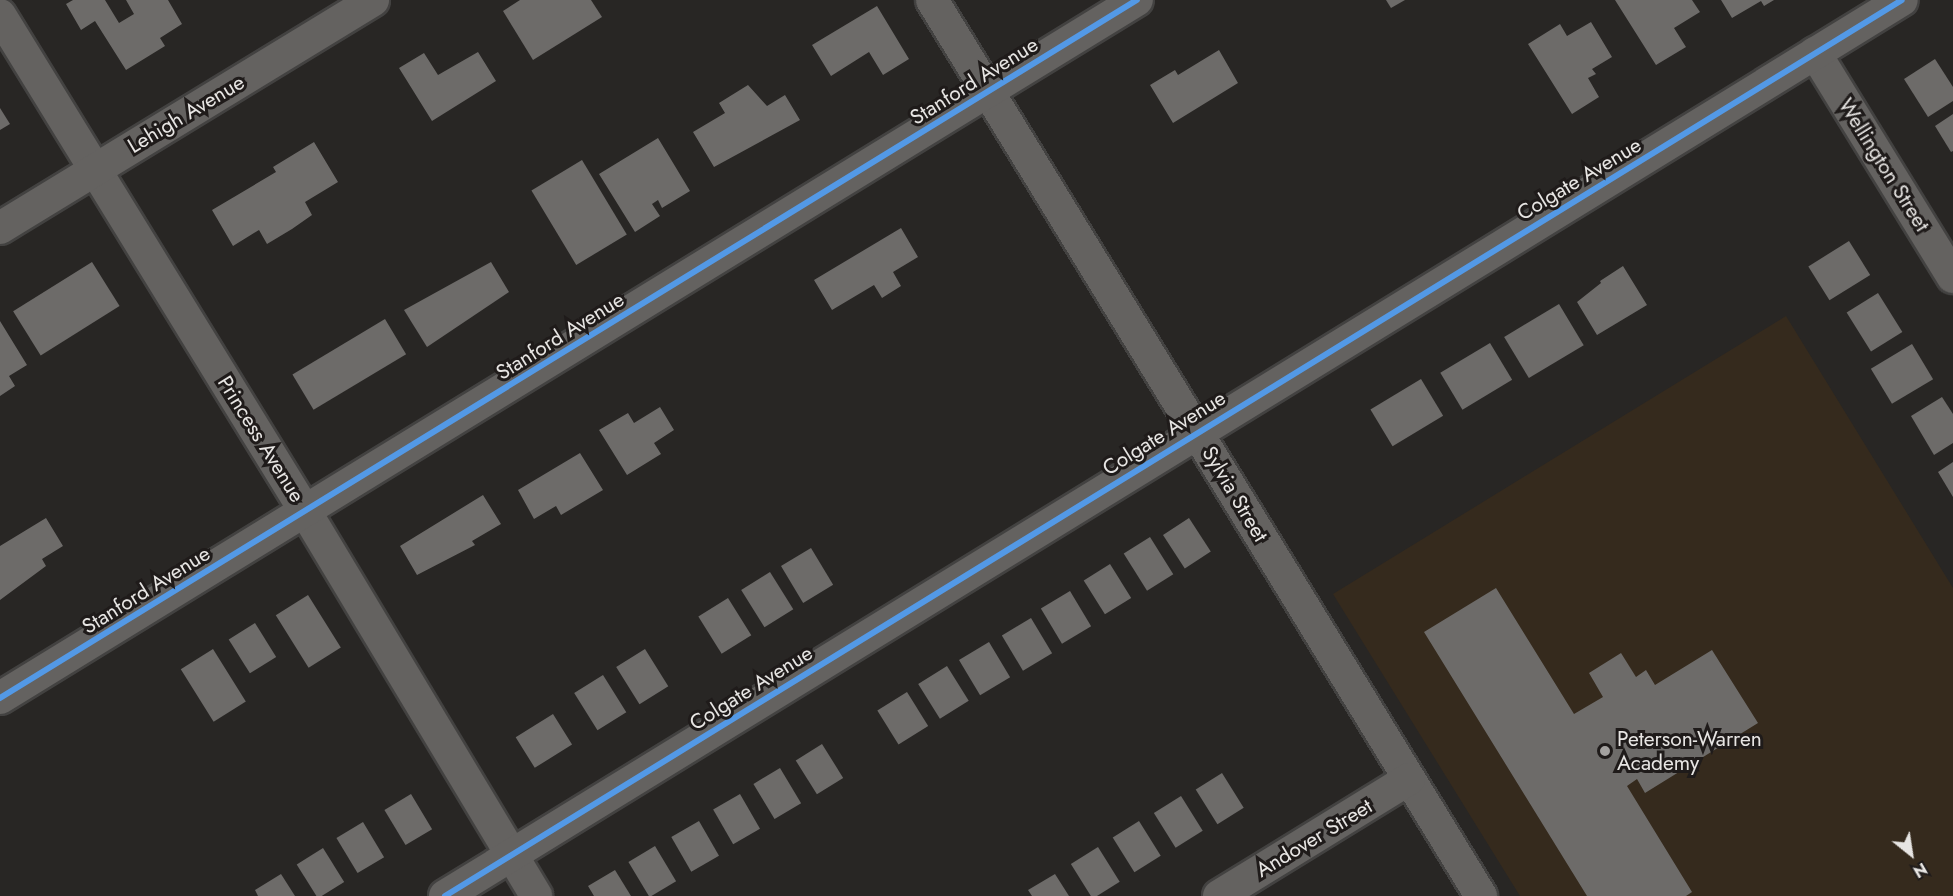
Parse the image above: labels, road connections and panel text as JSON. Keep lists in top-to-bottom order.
{
  "streets": {
    "street": [
      "Stanford Avenue",
      "Lehigh Avenue",
      "Wellington Street",
      "Colgate Avenue",
      "Princess Avenue",
      "Sylvia Street",
      "Andover Street"
    ]
  },
  "crossings": [
    ["Stanford Avenue", "Princess Avenue"],
    ["Stanford Avenue", "Sylvia Street"],
    ["Lehigh Avenue", "Princess Avenue"],
    ["Wellington Street", "Colgate Avenue"],
    ["Colgate Avenue", "Princess Avenue"],
    ["Colgate Avenue", "Sylvia Street"],
    ["Sylvia Street", "Andover Street"]
  ],
  "places": ["Peterson-Warren Academy"],
  "north": "bottom right"
}
